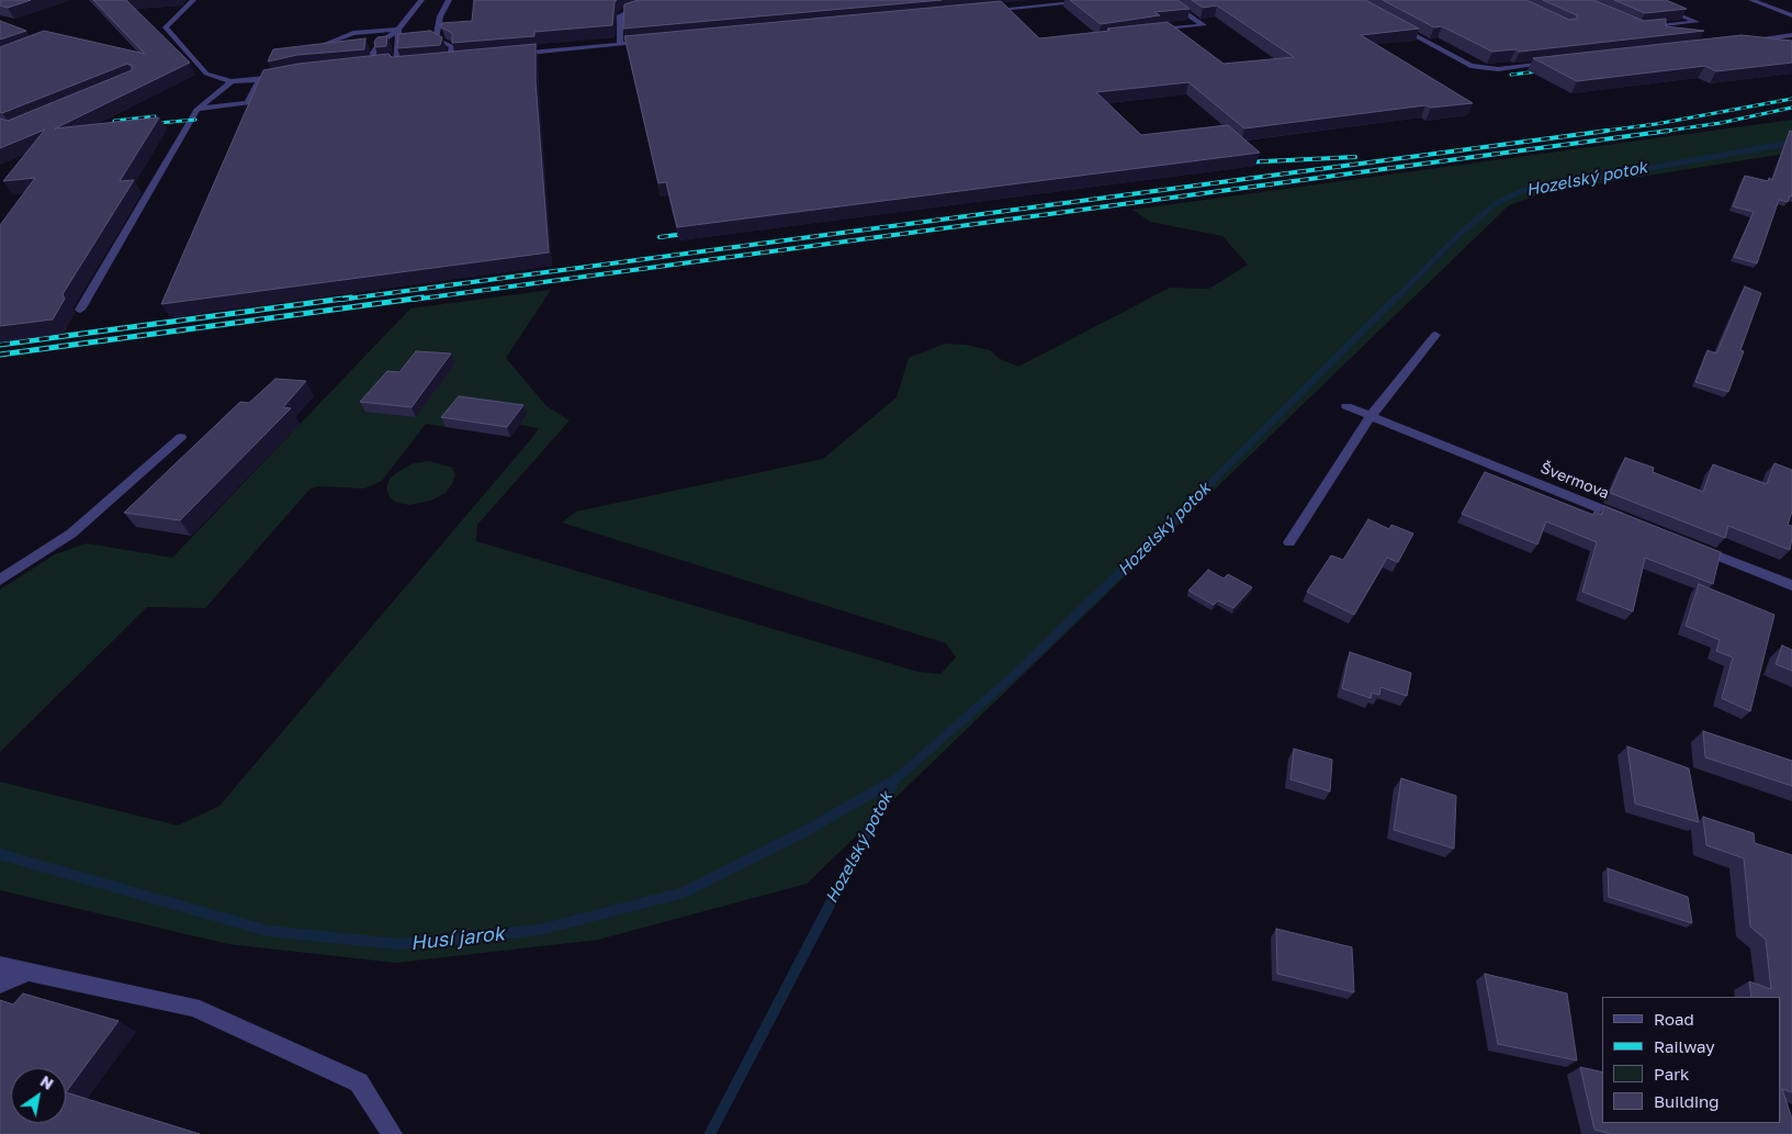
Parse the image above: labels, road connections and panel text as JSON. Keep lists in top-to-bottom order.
{
  "streets": {
    "street": ["Švermova"]
  },
  "water": ["Hozelský potok", "Husí jarok"],
  "legend": [
    "Road",
    "Railway",
    "Park",
    "Building"
  ],
  "north": "top right"
}
